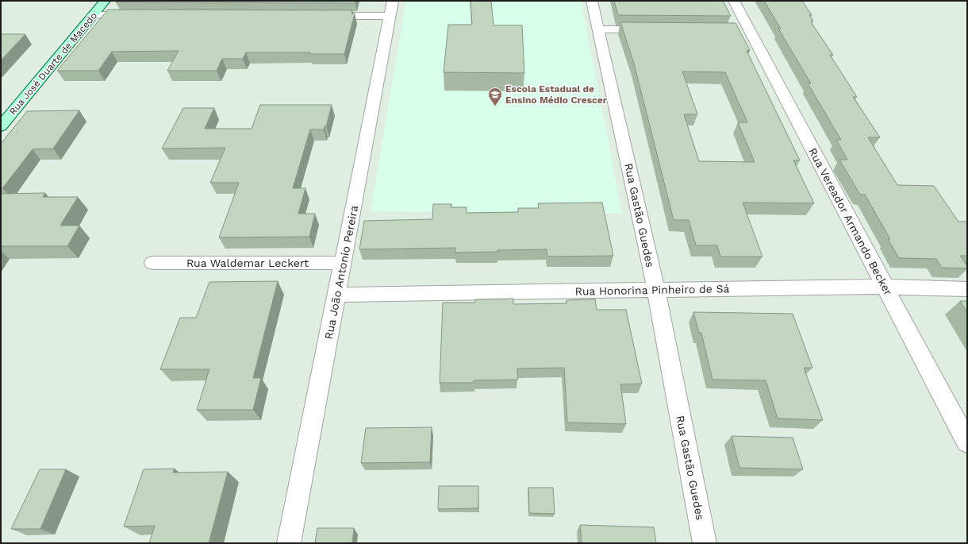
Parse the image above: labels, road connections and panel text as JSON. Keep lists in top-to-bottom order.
{
  "streets": {
    "street": [
      "Rua José Duarte de Macedo",
      "Rua Gastão Guedes",
      "Rua Vereador Armando Becker",
      "Rua Waldemar Leckert",
      "Rua João Antonio Pereira",
      "Rua Honorina Pinheiro de Sá"
    ]
  },
  "crossings": [
    ["Rua Gastão Guedes", "Rua Honorina Pinheiro de Sá"],
    ["Rua Vereador Armando Becker", "Rua Honorina Pinheiro de Sá"],
    ["Rua Waldemar Leckert", "Rua João Antonio Pereira"],
    ["Rua João Antonio Pereira", "Rua Honorina Pinheiro de Sá"]
  ],
  "places": {
    "school or university": ["Escola Estadual de Ensino Médio Crescer"]
  }
}
